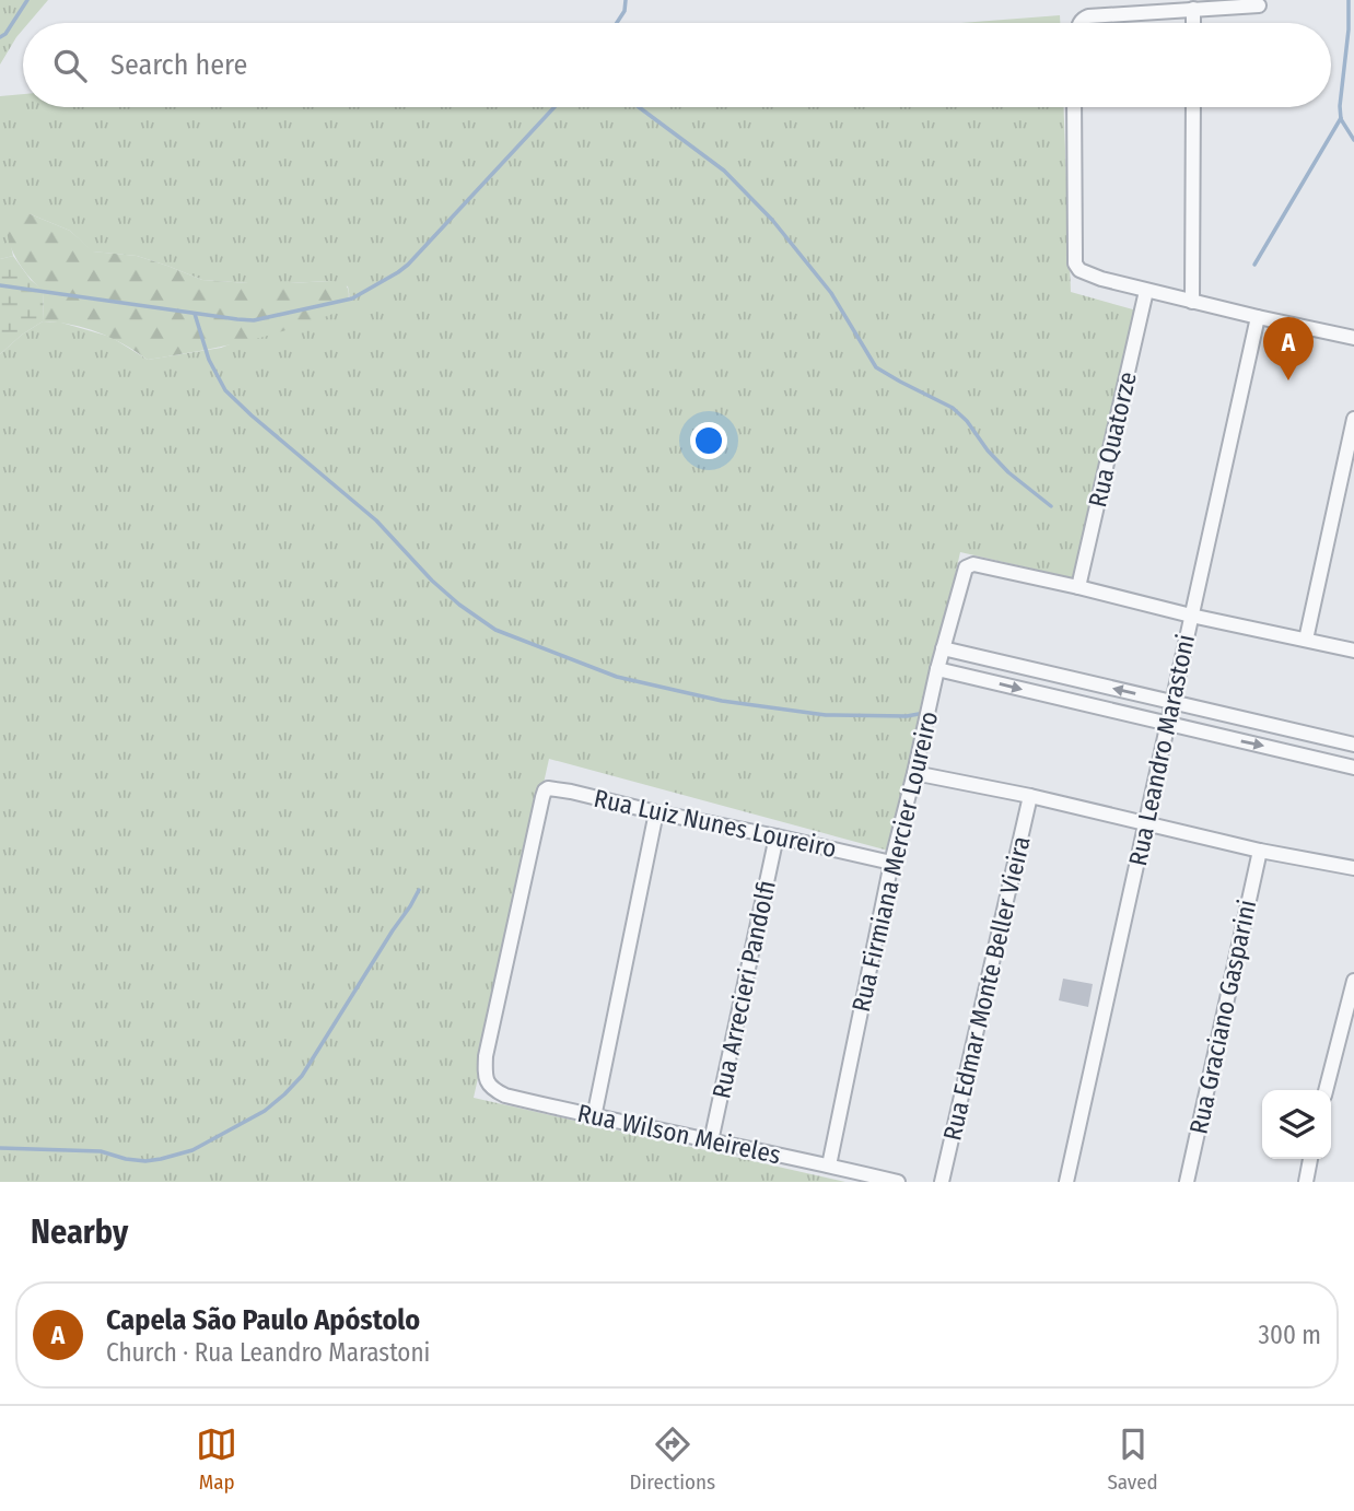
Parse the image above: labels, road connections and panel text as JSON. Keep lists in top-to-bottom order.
{
  "streets": {
    "street": [
      "Rua Quatorze",
      "Rua Leandro Marastoni",
      "Rua Luiz Nunes Loureiro",
      "Rua Firmiana Mercier Loureiro",
      "Rua Edmar Monte Beller Vieira",
      "Rua Arrecieri Pandolfi",
      "Rua Graciano Gasparini",
      "Rua Wilson Meireles"
    ]
  },
  "crossings": [
    ["Rua Quatorze", "Rua Firmiana Mercier Loureiro"],
    ["Rua Luiz Nunes Loureiro", "Rua Firmiana Mercier Loureiro"],
    ["Rua Luiz Nunes Loureiro", "Rua Arrecieri Pandolfi"],
    ["Rua Luiz Nunes Loureiro", "Rua Wilson Meireles"],
    ["Rua Firmiana Mercier Loureiro", "Rua Wilson Meireles"],
    ["Rua Arrecieri Pandolfi", "Rua Wilson Meireles"]
  ],
  "page": {
    "search": "Search here",
    "pins": "A",
    "heading": "Nearby",
    "list": [
      {
        "mark": "A",
        "name": "Capela São Paulo Apóstolo",
        "note": "Church · Rua Leandro Marastoni",
        "value": "300 m"
      }
    ],
    "nav": ["Map", "Directions", "Saved"]
  }
}
